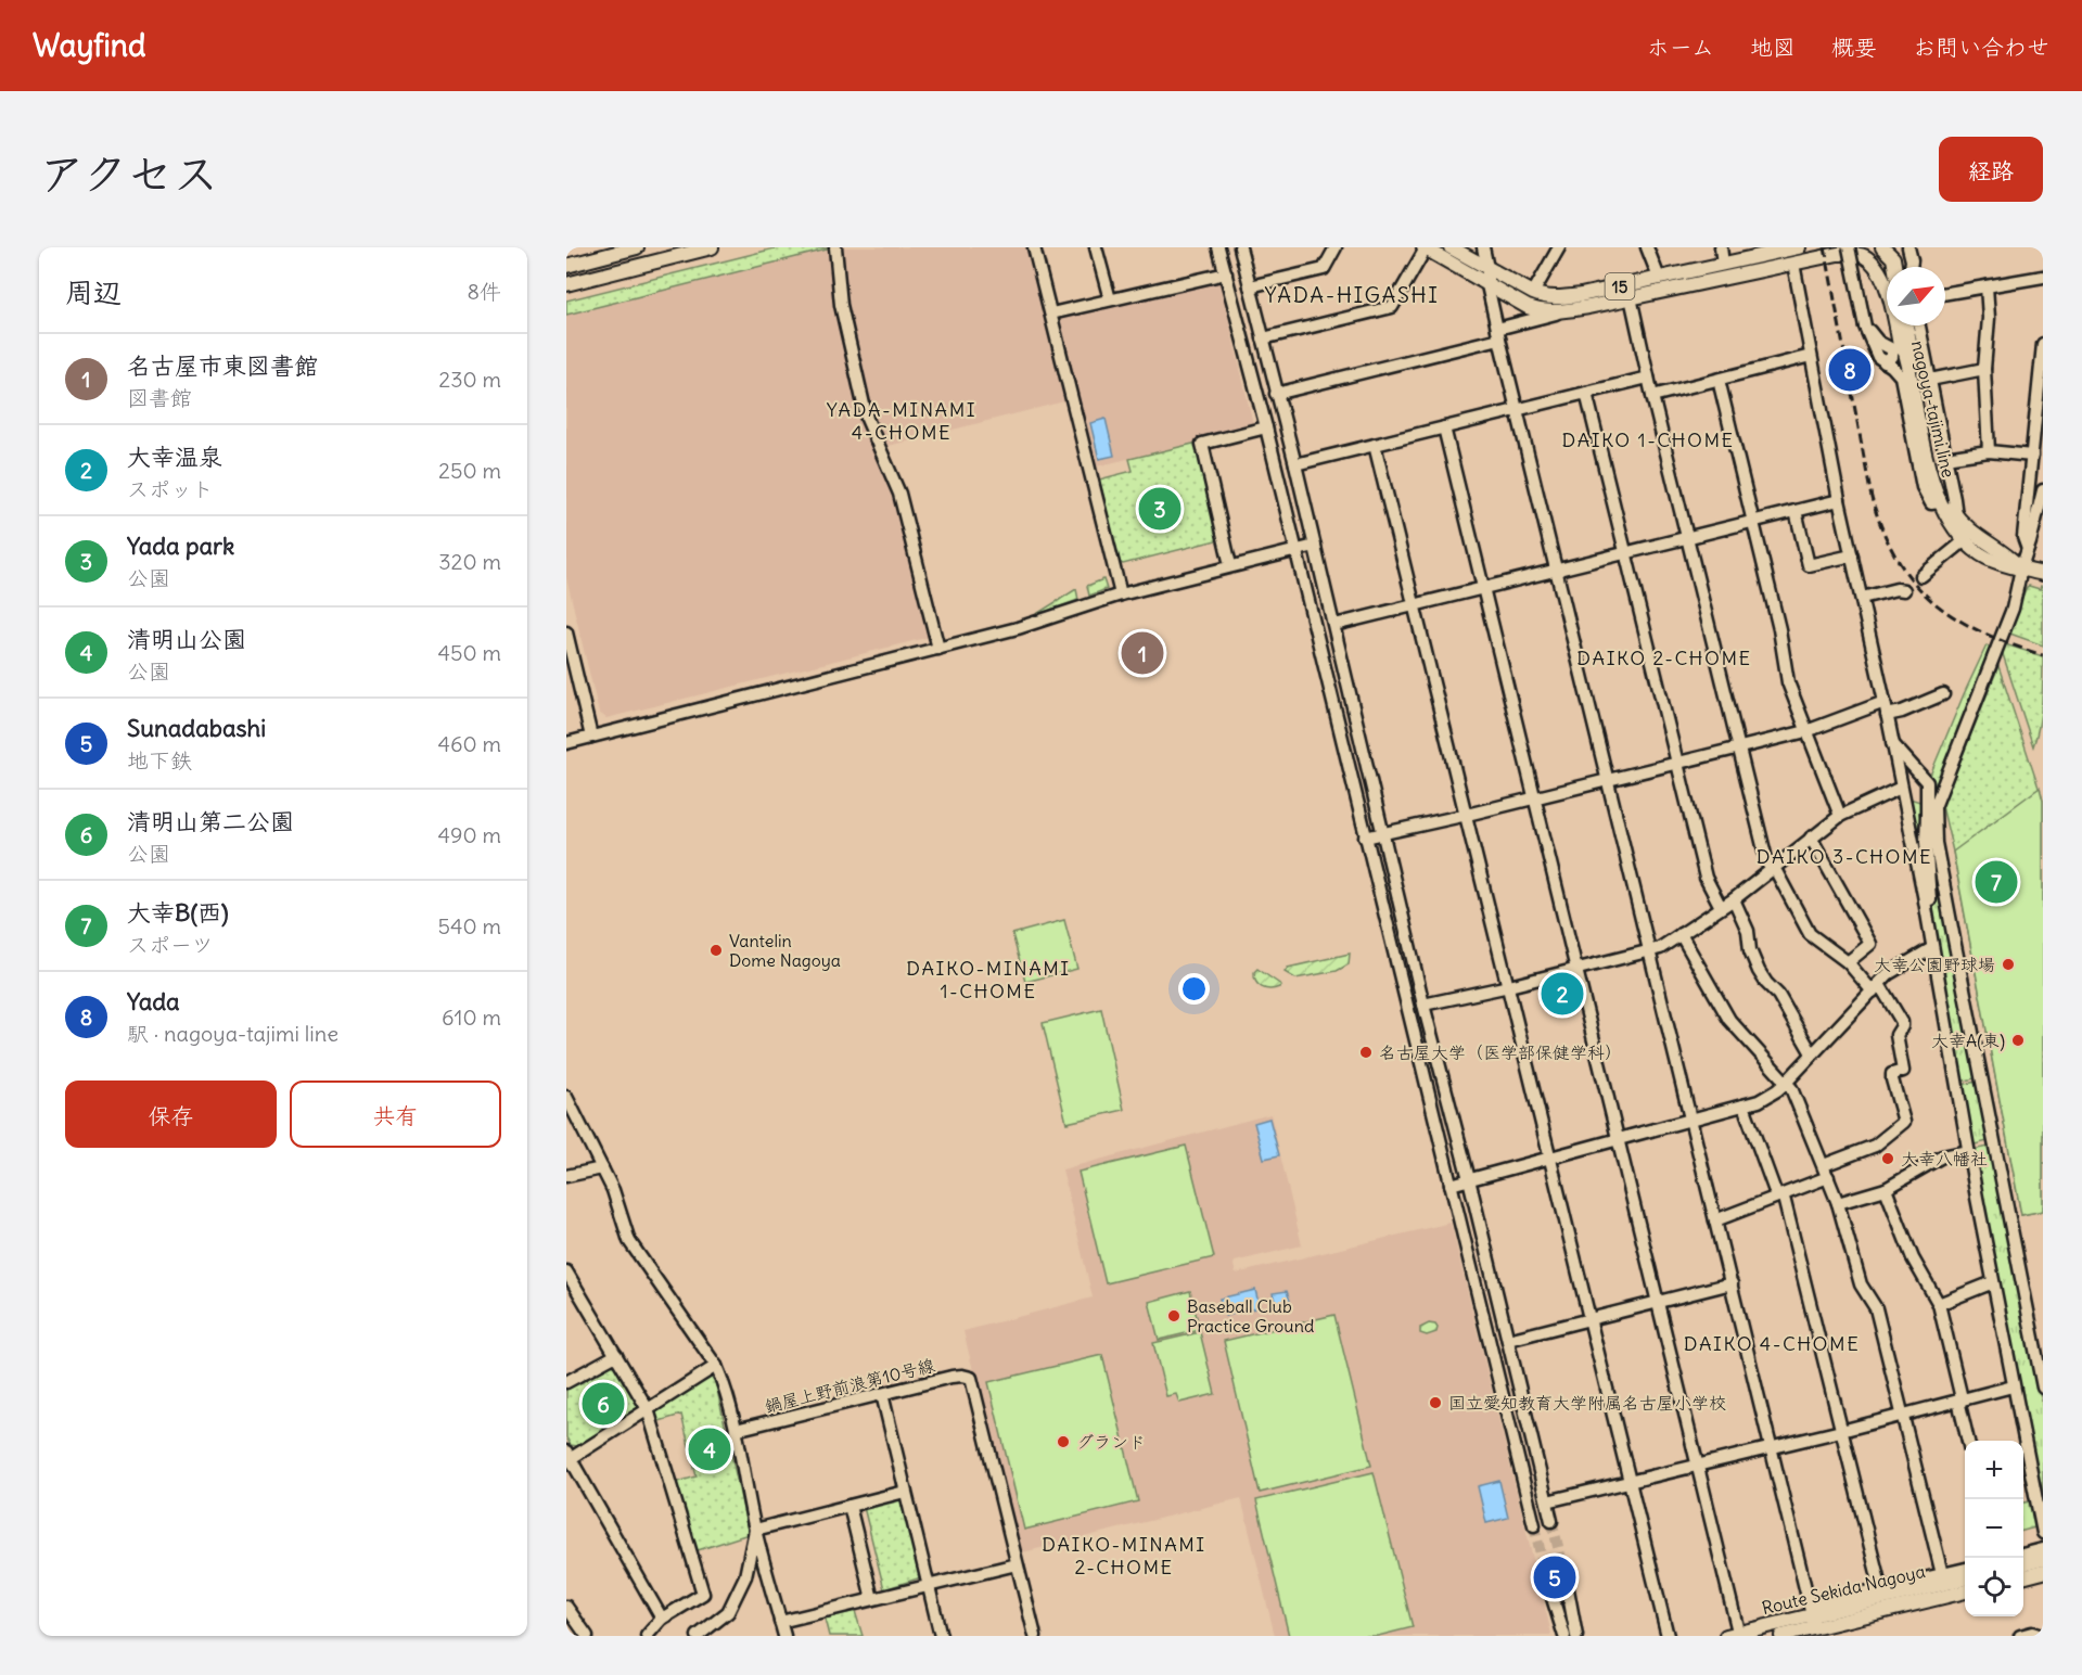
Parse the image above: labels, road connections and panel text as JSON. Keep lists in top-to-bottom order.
{
  "streets": {
    "main road": ["15", "nagoya-tajimi line", "Route Sekida Nagoya"],
    "street": ["鍋屋上野前浪第10号線"]
  },
  "districts": [
    "YADA-HIGASHI",
    "YADA-MINAMI 4-CHOME",
    "DAIKO 1-CHOME",
    "DAIKO 2-CHOME",
    "DAIKO 3-CHOME",
    "DAIKO-MINAMI 1-CHOME",
    "DAIKO 4-CHOME",
    "DAIKO-MINAMI 2-CHOME"
  ],
  "places": [
    "Vantelin Dome Nagoya",
    "大幸公園野球場",
    "大幸A(東)",
    "名古屋大学（医学部保健学科）",
    "大幸八幡社",
    "Baseball Club Practice Ground",
    "国立愛知教育大学附属名古屋小学校",
    "グランド"
  ],
  "north": "top right",
  "page": {
    "header": "Wayfind",
    "nav": [
      "ホーム",
      "地図",
      "概要",
      "お問い合わせ"
    ],
    "title": "アクセス",
    "buttons": [
      "経路",
      ["保存", "共有"]
    ],
    "heading": ["周辺", "8件"],
    "list": [
      {
        "mark": "1",
        "name": "名古屋市東図書館",
        "note": "図書館",
        "value": "230 m"
      },
      {
        "mark": "2",
        "name": "大幸温泉",
        "note": "スポット",
        "value": "250 m"
      },
      {
        "mark": "3",
        "name": "Yada park",
        "note": "公園",
        "value": "320 m"
      },
      {
        "mark": "4",
        "name": "清明山公園",
        "note": "公園",
        "value": "450 m"
      },
      {
        "mark": "5",
        "name": "Sunadabashi",
        "note": "地下鉄",
        "value": "460 m"
      },
      {
        "mark": "6",
        "name": "清明山第二公園",
        "note": "公園",
        "value": "490 m"
      },
      {
        "mark": "7",
        "name": "大幸B(西)",
        "note": "スポーツ",
        "value": "540 m"
      },
      {
        "mark": "8",
        "name": "Yada",
        "note": "駅 · nagoya-tajimi line",
        "value": "610 m"
      }
    ],
    "pins": [
      "8",
      "3",
      "1",
      "7",
      "2",
      "6",
      "4",
      "5"
    ],
    "map_buttons": ["+", "−"]
  }
}
